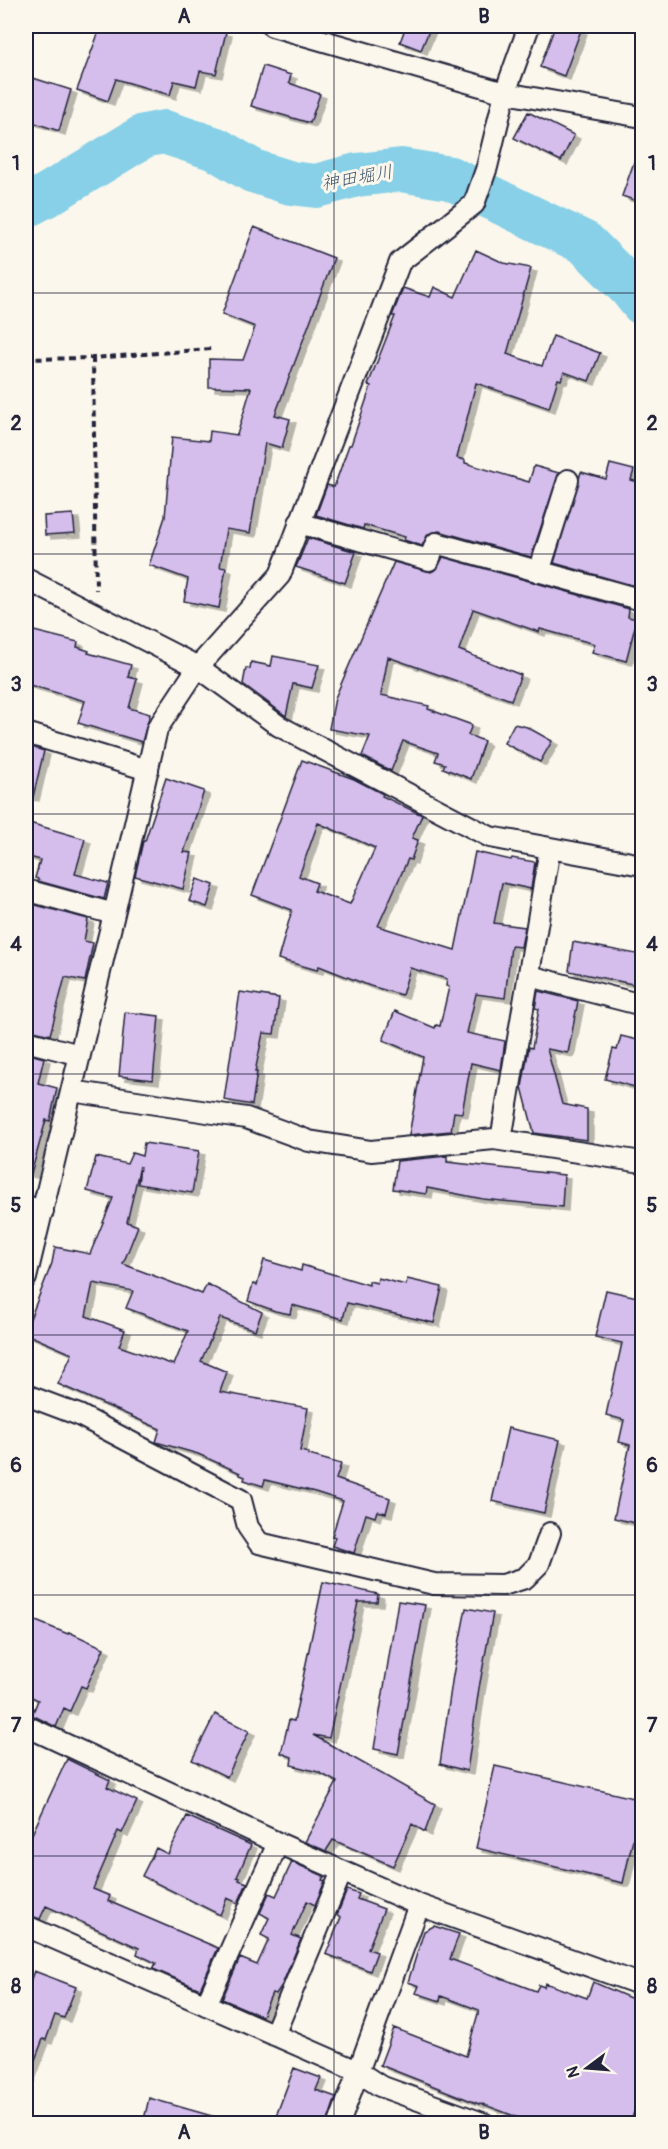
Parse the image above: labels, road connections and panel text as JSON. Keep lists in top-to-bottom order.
{
  "water": ["神田堀川"],
  "north": "left",
  "grid": {
    "columns": ["A", "B"],
    "rows": [
      "1",
      "2",
      "3",
      "4",
      "5",
      "6",
      "7",
      "8"
    ]
  }
}
